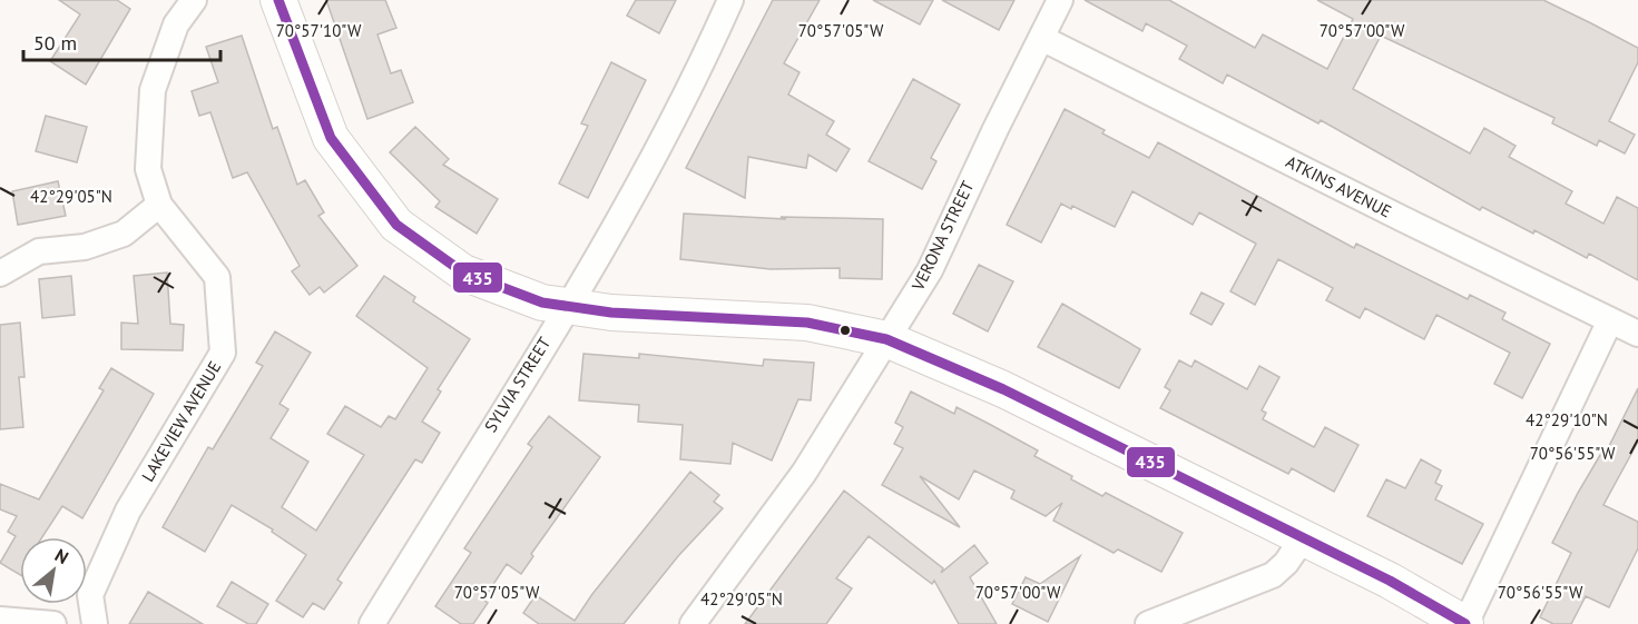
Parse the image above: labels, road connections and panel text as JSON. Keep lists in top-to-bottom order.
{
  "streets": {
    "street": [
      "ATKINS AVENUE",
      "VERONA STREET",
      "SYLVIA STREET",
      "LAKEVIEW AVENUE"
    ]
  },
  "crossings": [
    ["ATKINS AVENUE", "VERONA STREET"]
  ],
  "lines": ["transit line 435"],
  "scale_bar": "50 m",
  "north": "top right",
  "coordinates": [
    "70°57'05\"W",
    "70°57'10\"W",
    "70°57'00\"W",
    "42°29'05\"N",
    "42°29'10\"N",
    "70°56'55\"W"
  ]
}
